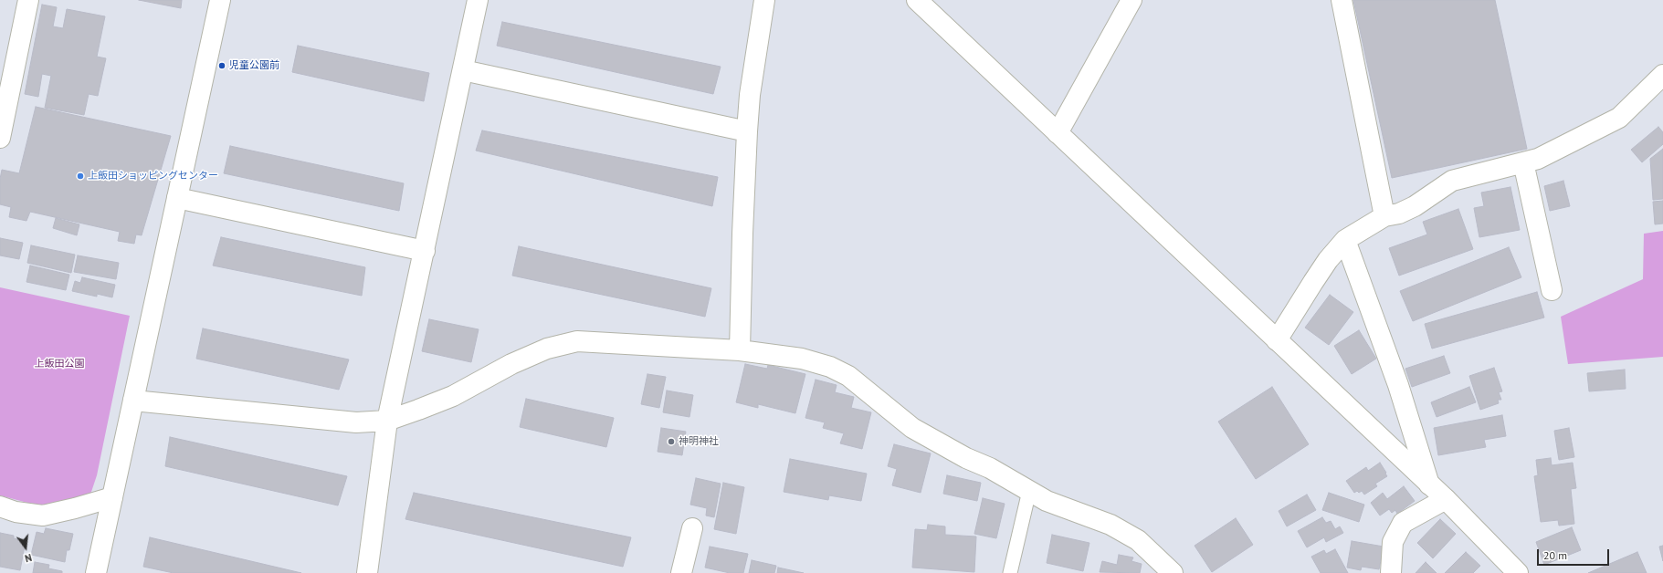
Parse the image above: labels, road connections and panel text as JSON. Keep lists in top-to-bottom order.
{
  "parks": ["上飯田公園"],
  "places": ["児童公園前", "上飯田ショッピングセンター", "神明神社"],
  "scale_bar": "20 m",
  "north": "bottom"
}
